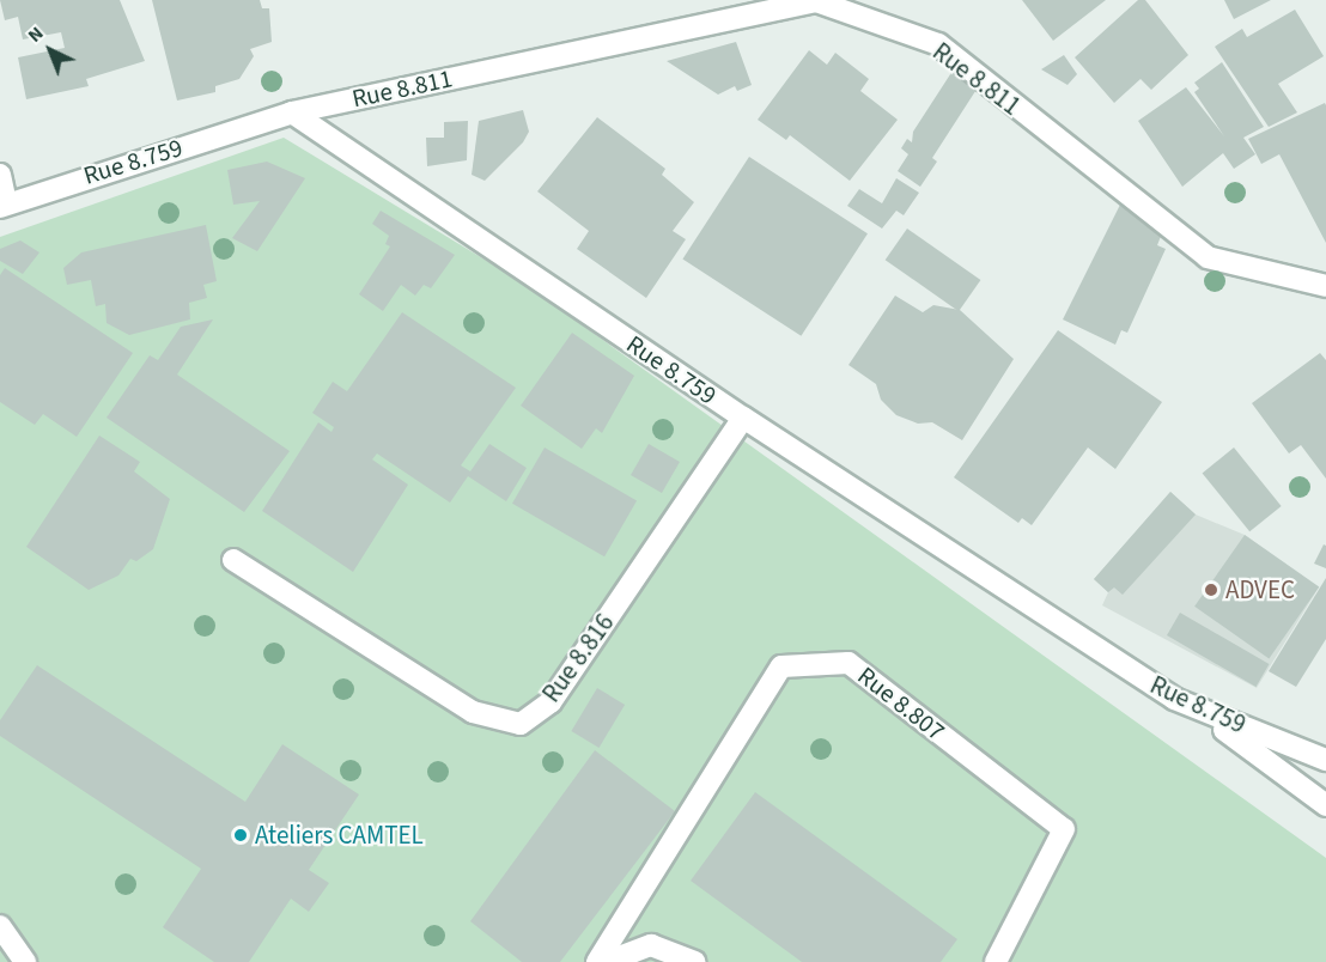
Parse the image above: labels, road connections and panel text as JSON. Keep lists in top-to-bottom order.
{
  "streets": {
    "street": [
      "Rue 8.811",
      "Rue 8.759",
      "Rue 8.816",
      "Rue 8.807"
    ]
  },
  "crossings": [
    ["Rue 8.811", "Rue 8.759"],
    ["Rue 8.759", "Rue 8.816"]
  ],
  "places": ["ADVEC", "Ateliers CAMTEL"],
  "north": "top left"
}
